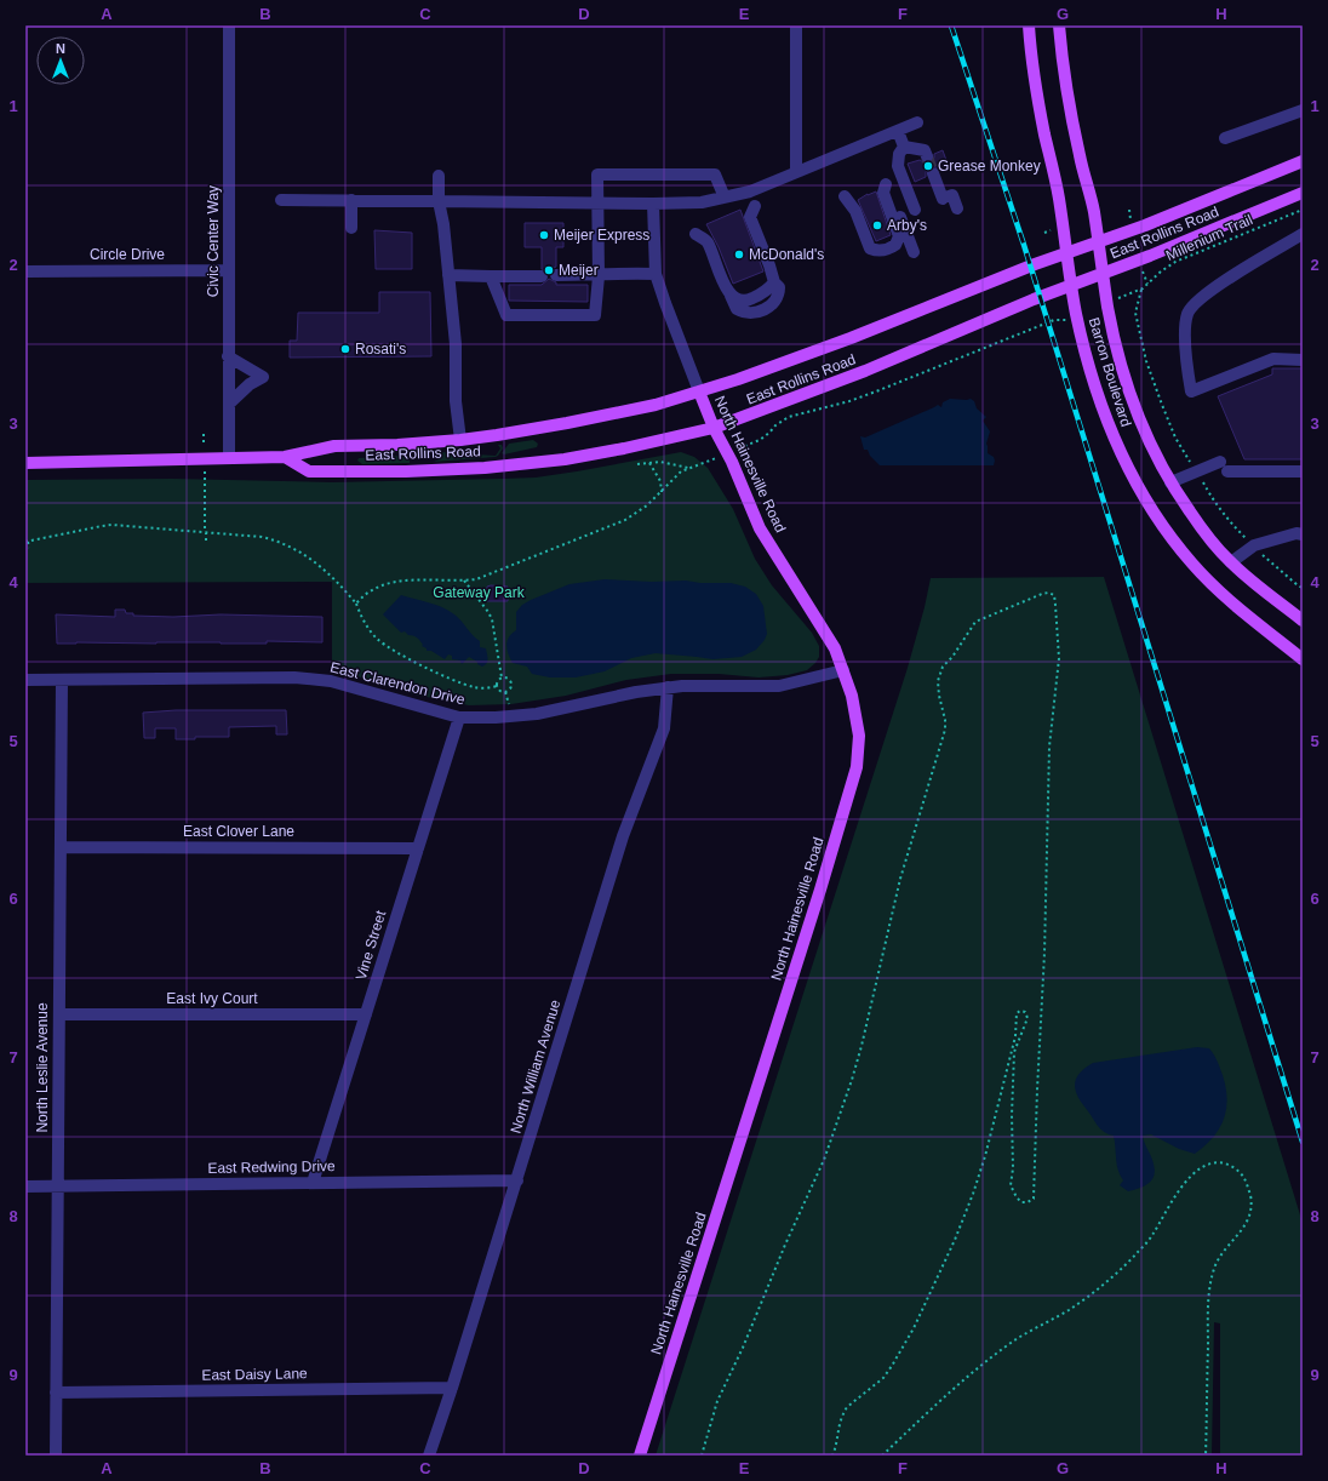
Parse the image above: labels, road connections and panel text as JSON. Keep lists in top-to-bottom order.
{
  "streets": {
    "main road": ["East Rollins Road", "Barron Boulevard", "North Hainesville Road"],
    "street": [
      "Civic Center Way",
      "Circle Drive",
      "East Clarendon Drive",
      "East Clover Lane",
      "Vine Street",
      "East Ivy Court",
      "North William Avenue",
      "North Leslie Avenue",
      "East Redwing Drive",
      "East Daisy Lane"
    ],
    "path": ["Millenium Trail"]
  },
  "crossings": [
    ["East Rollins Road", "Civic Center Way"],
    ["East Rollins Road", "Barron Boulevard"],
    ["East Rollins Road", "North Hainesville Road"],
    ["Civic Center Way", "Circle Drive"],
    ["North Hainesville Road", "East Clarendon Drive"],
    ["East Clarendon Drive", "Vine Street"],
    ["East Clarendon Drive", "North William Avenue"],
    ["East Clarendon Drive", "North Leslie Avenue"],
    ["East Clover Lane", "Vine Street"],
    ["East Clover Lane", "North Leslie Avenue"],
    ["Vine Street", "East Ivy Court"],
    ["Vine Street", "East Redwing Drive"],
    ["East Ivy Court", "North Leslie Avenue"],
    ["North William Avenue", "East Redwing Drive"],
    ["North William Avenue", "East Daisy Lane"],
    ["North Leslie Avenue", "East Redwing Drive"],
    ["North Leslie Avenue", "East Daisy Lane"]
  ],
  "parks": ["Gateway Park"],
  "places": [
    "Grease Monkey",
    "Arby's",
    "Meijer Express",
    "McDonald's",
    "Meijer",
    "Rosati's"
  ],
  "north": "top",
  "grid": {
    "columns": [
      "A",
      "B",
      "C",
      "D",
      "E",
      "F",
      "G",
      "H"
    ],
    "rows": [
      "1",
      "2",
      "3",
      "4",
      "5",
      "6",
      "7",
      "8",
      "9"
    ]
  }
}
